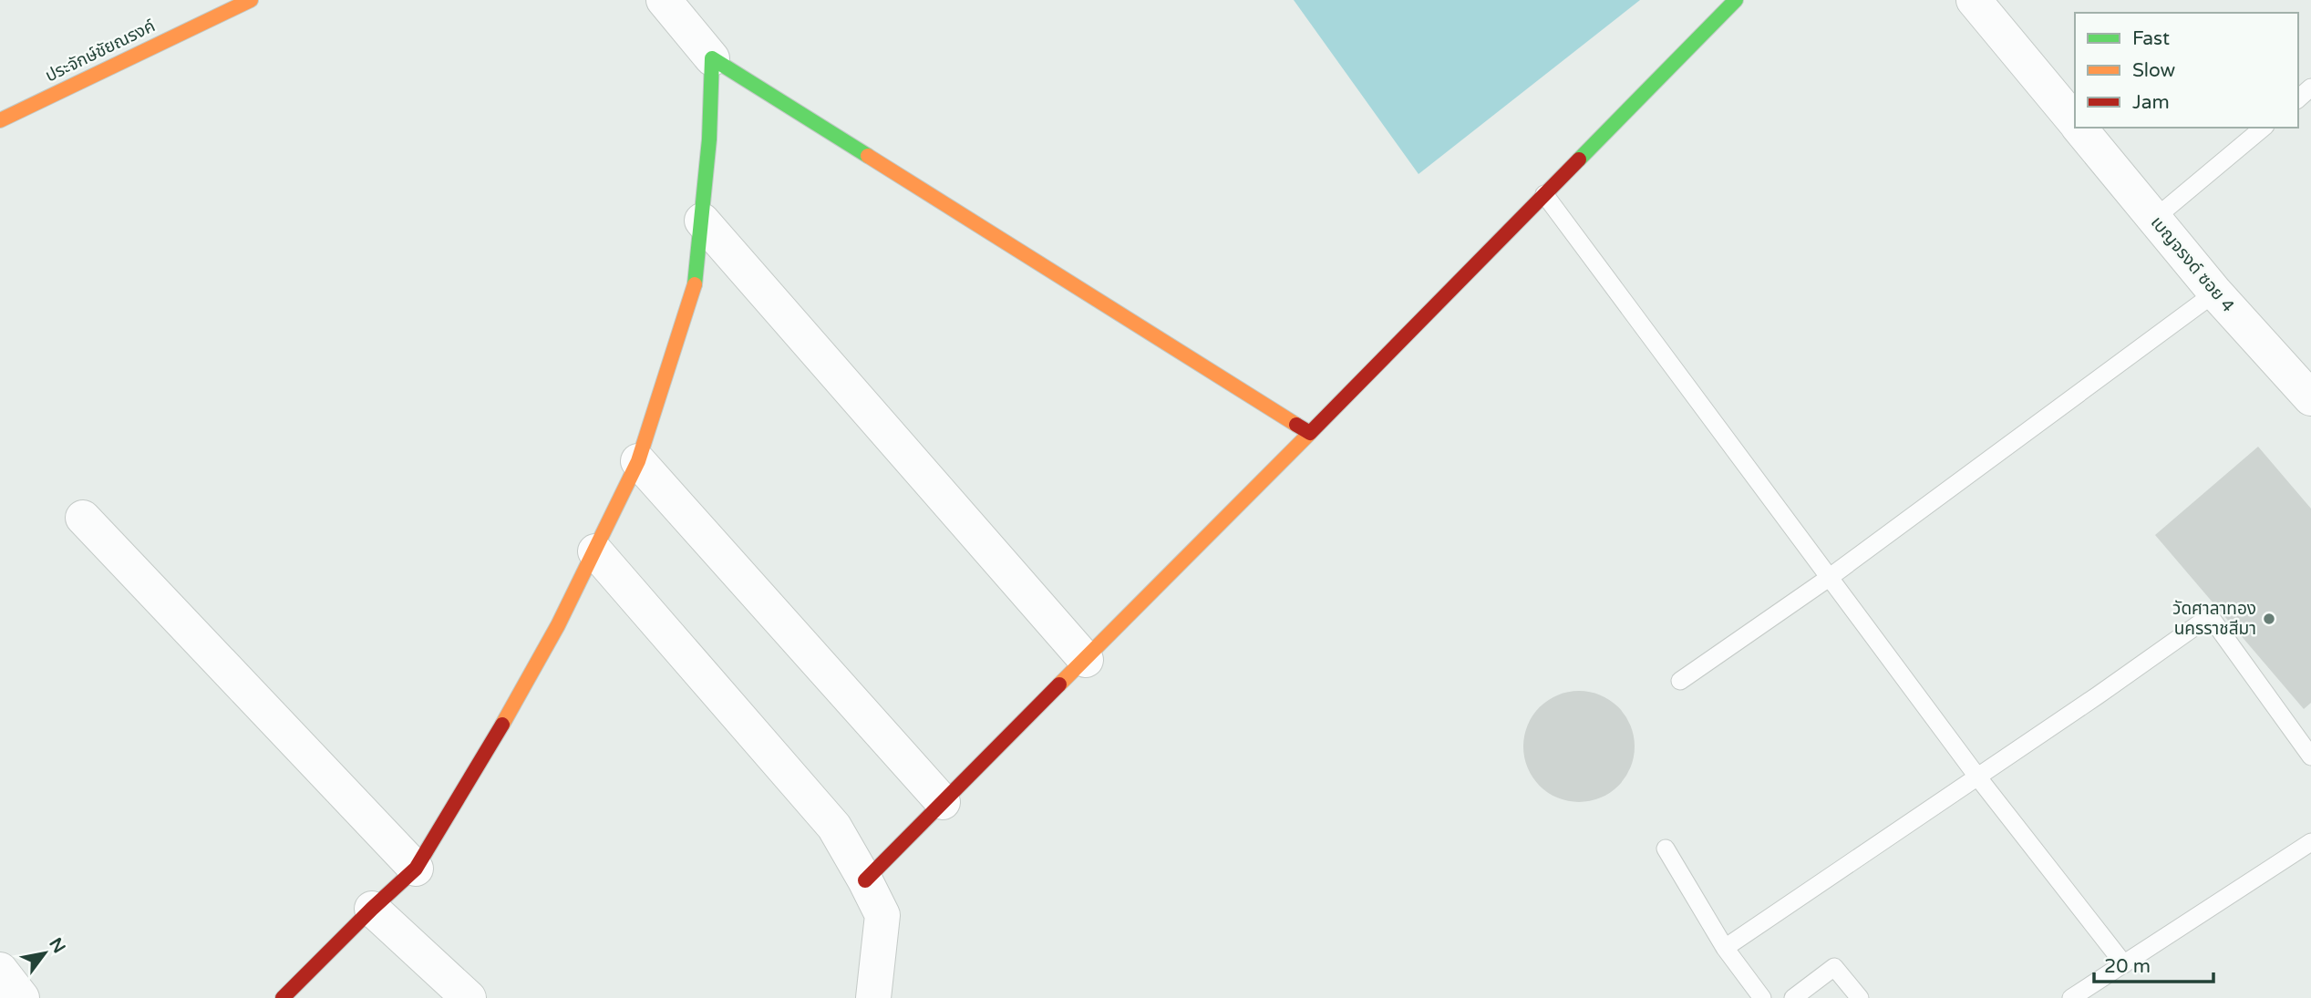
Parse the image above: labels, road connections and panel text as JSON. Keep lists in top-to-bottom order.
{
  "streets": {
    "street": ["ประจักษ์ชัยณรงค์", "เบญจรงด์ ซอย 4"]
  },
  "places": ["วัดศาลาทอง นครราชสีมา"],
  "legend": ["Fast", "Slow", "Jam"],
  "scale_bar": "20 m",
  "north": "top right"
}
